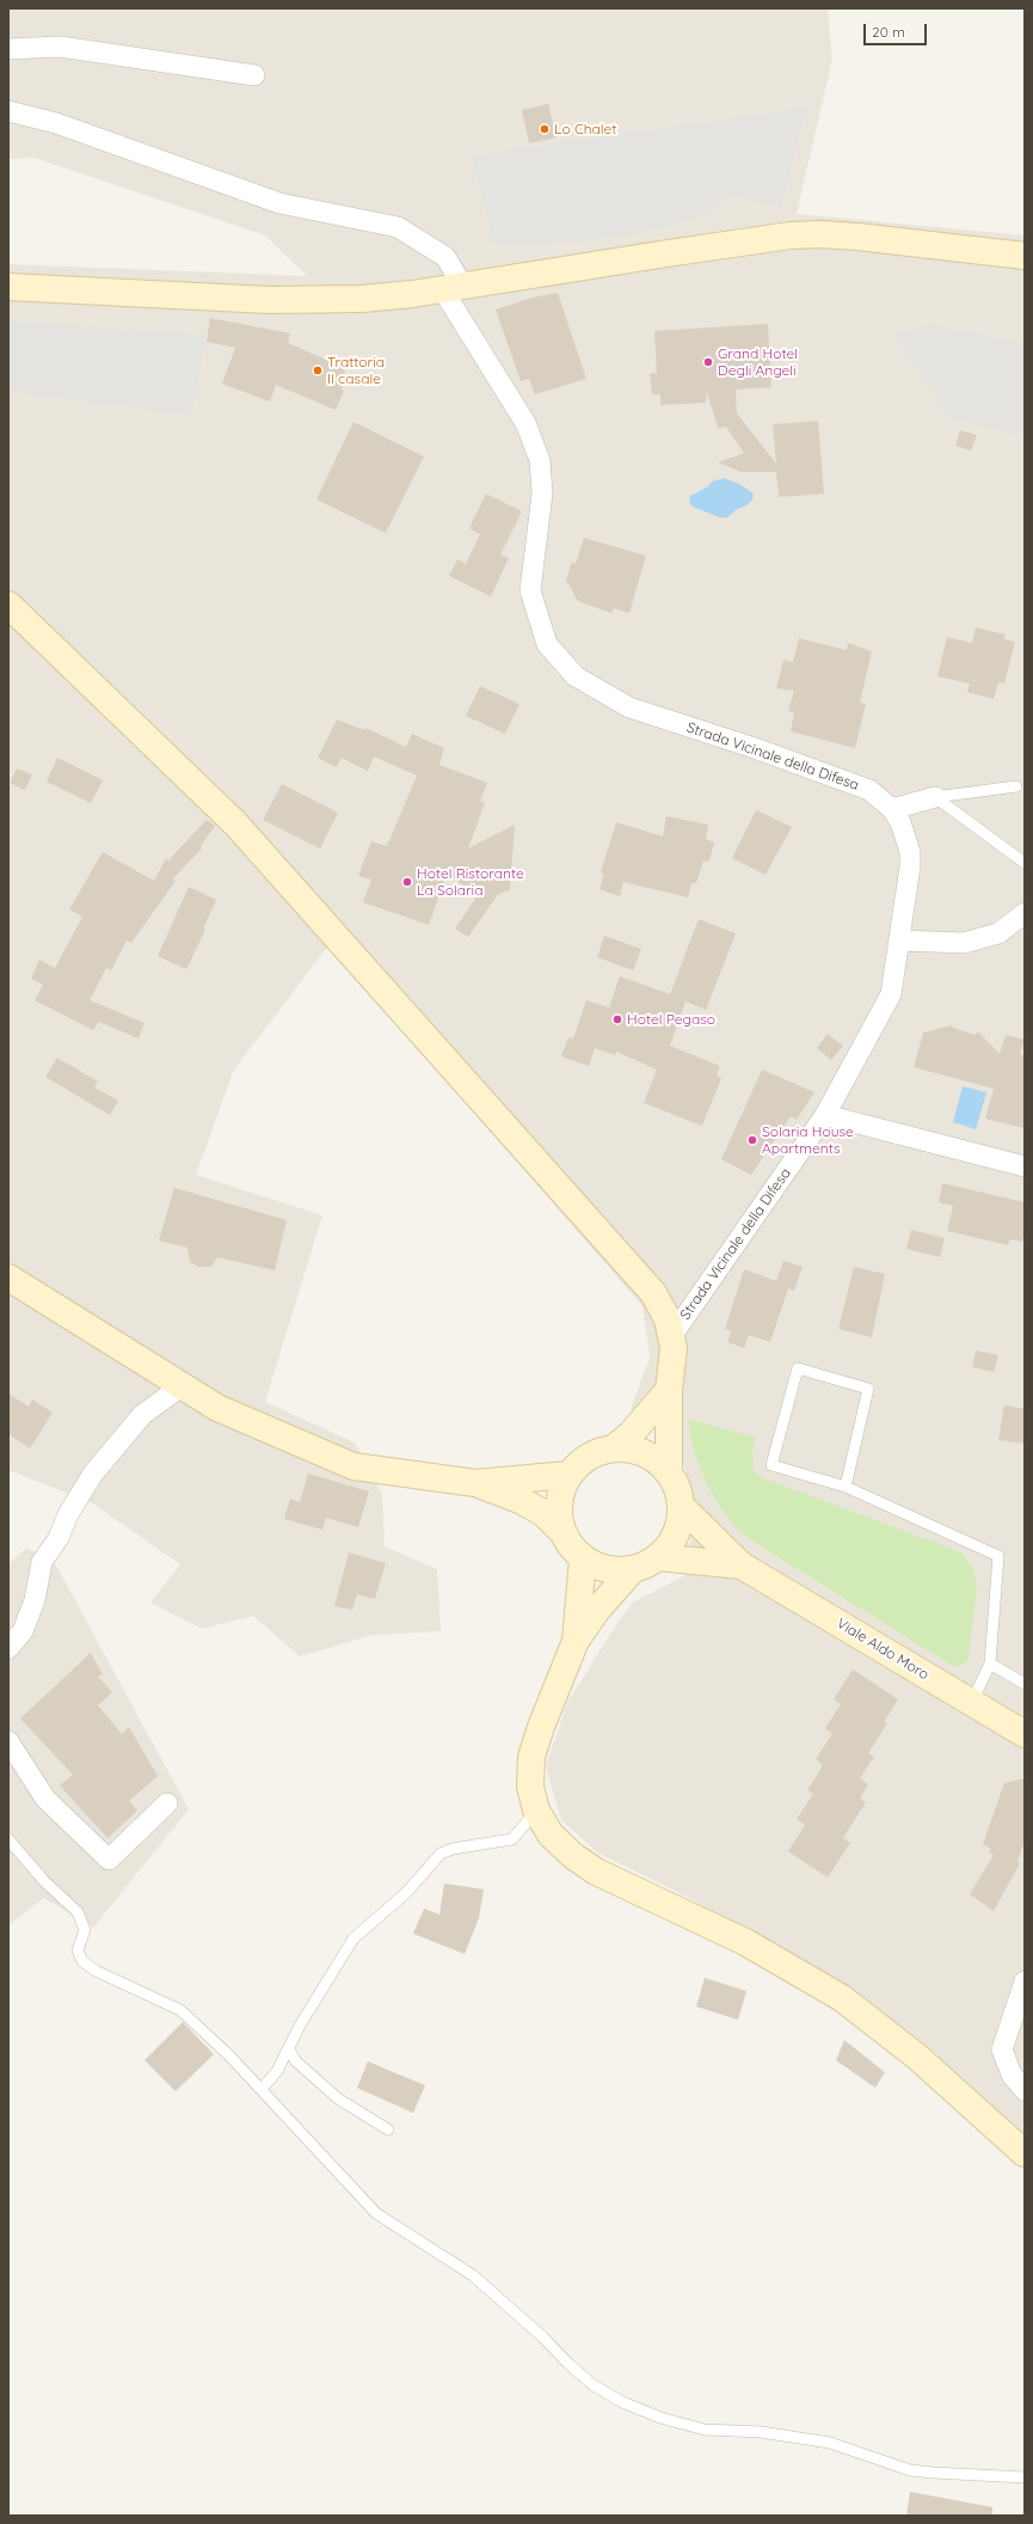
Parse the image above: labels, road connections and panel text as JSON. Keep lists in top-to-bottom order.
{
  "streets": {
    "main road": ["Viale Aldo Moro"],
    "street": ["Strada Vicinale della Difesa"]
  },
  "places": [
    "Lo Chalet",
    "Grand Hotel Degli Angeli",
    "Trattoria Il casale",
    "Hotel Ristorante La Solaria",
    "Hotel Pegaso",
    "Solaria House Apartments"
  ],
  "scale_bar": "20 m"
}
